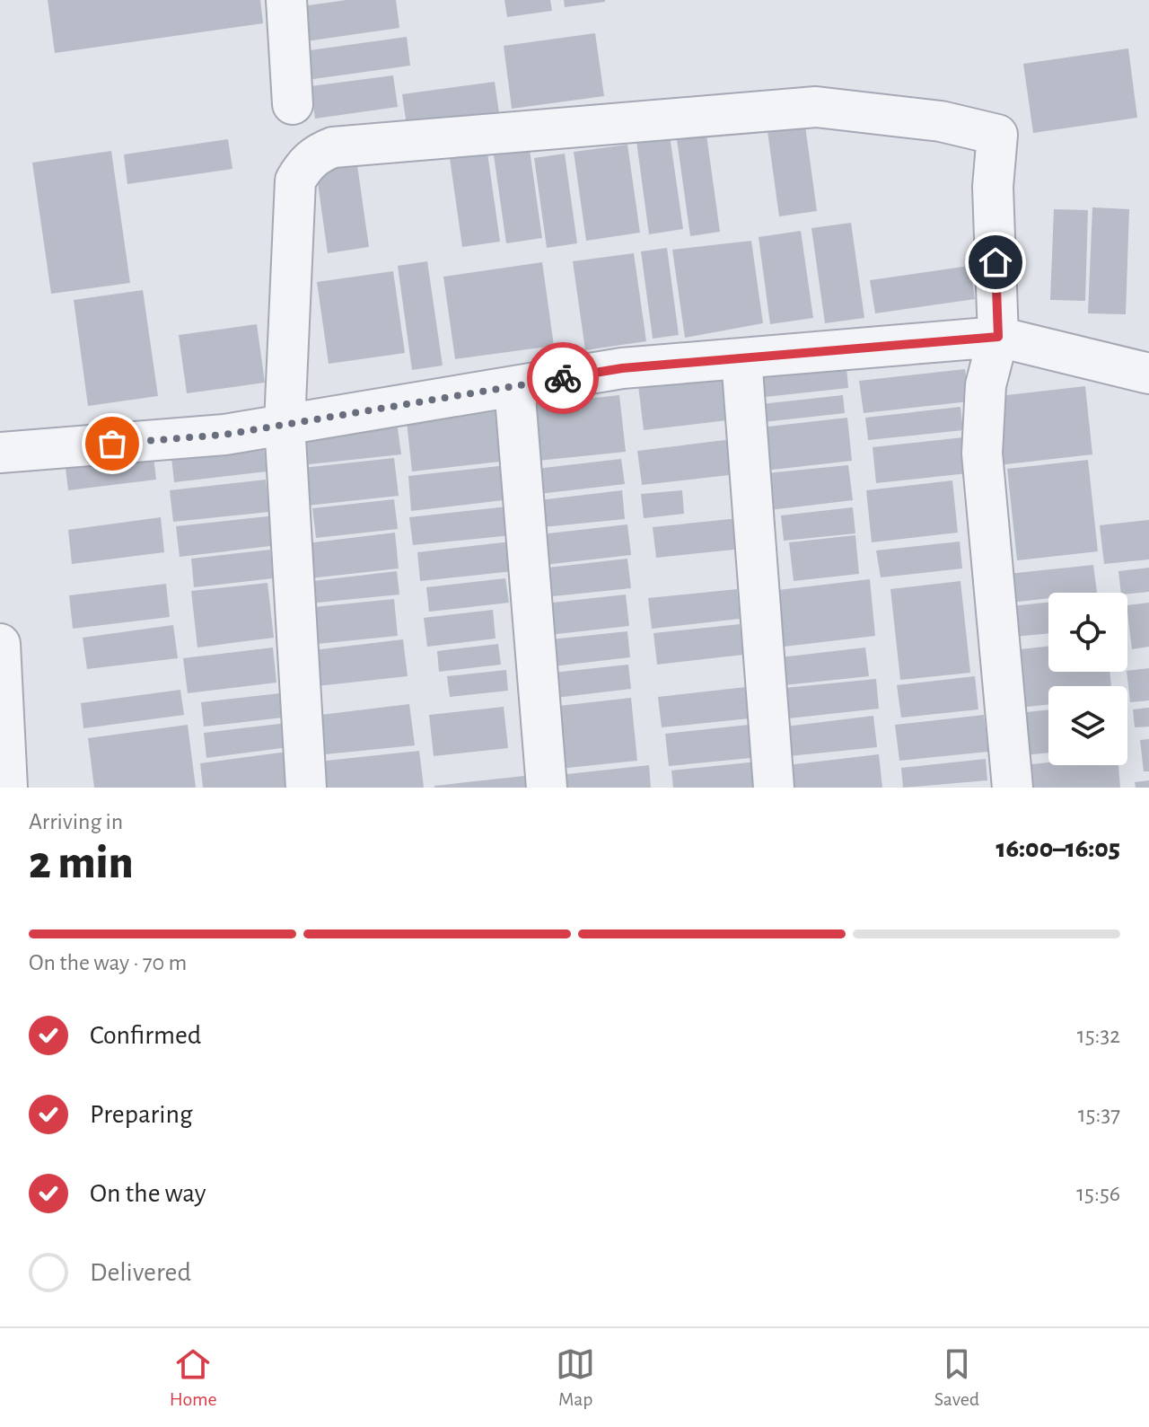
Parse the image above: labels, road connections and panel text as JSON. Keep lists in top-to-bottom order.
{
  "page": {
    "heading": ["2 min", "Arriving in", "16:00–16:05"],
    "bar": "On the way · 70 m",
    "list": [
      ["Confirmed", "15:32"],
      ["Preparing", "15:37"],
      ["On the way", "15:56"],
      "Delivered"
    ],
    "tabs": ["Home", "Map", "Saved"]
  }
}
